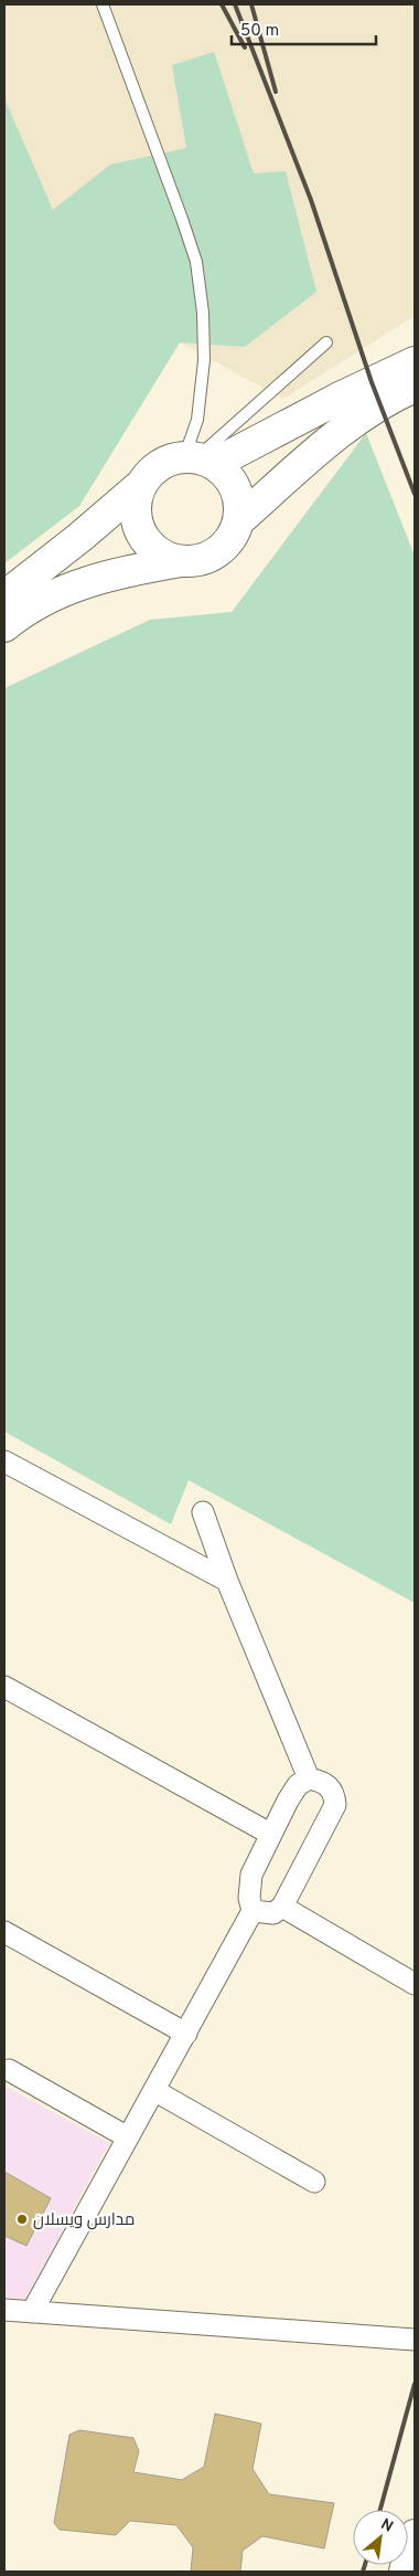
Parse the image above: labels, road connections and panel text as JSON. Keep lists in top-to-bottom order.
{
  "places": ["مدارس ويسلان"],
  "scale_bar": "50 m",
  "north": "top right"
}
